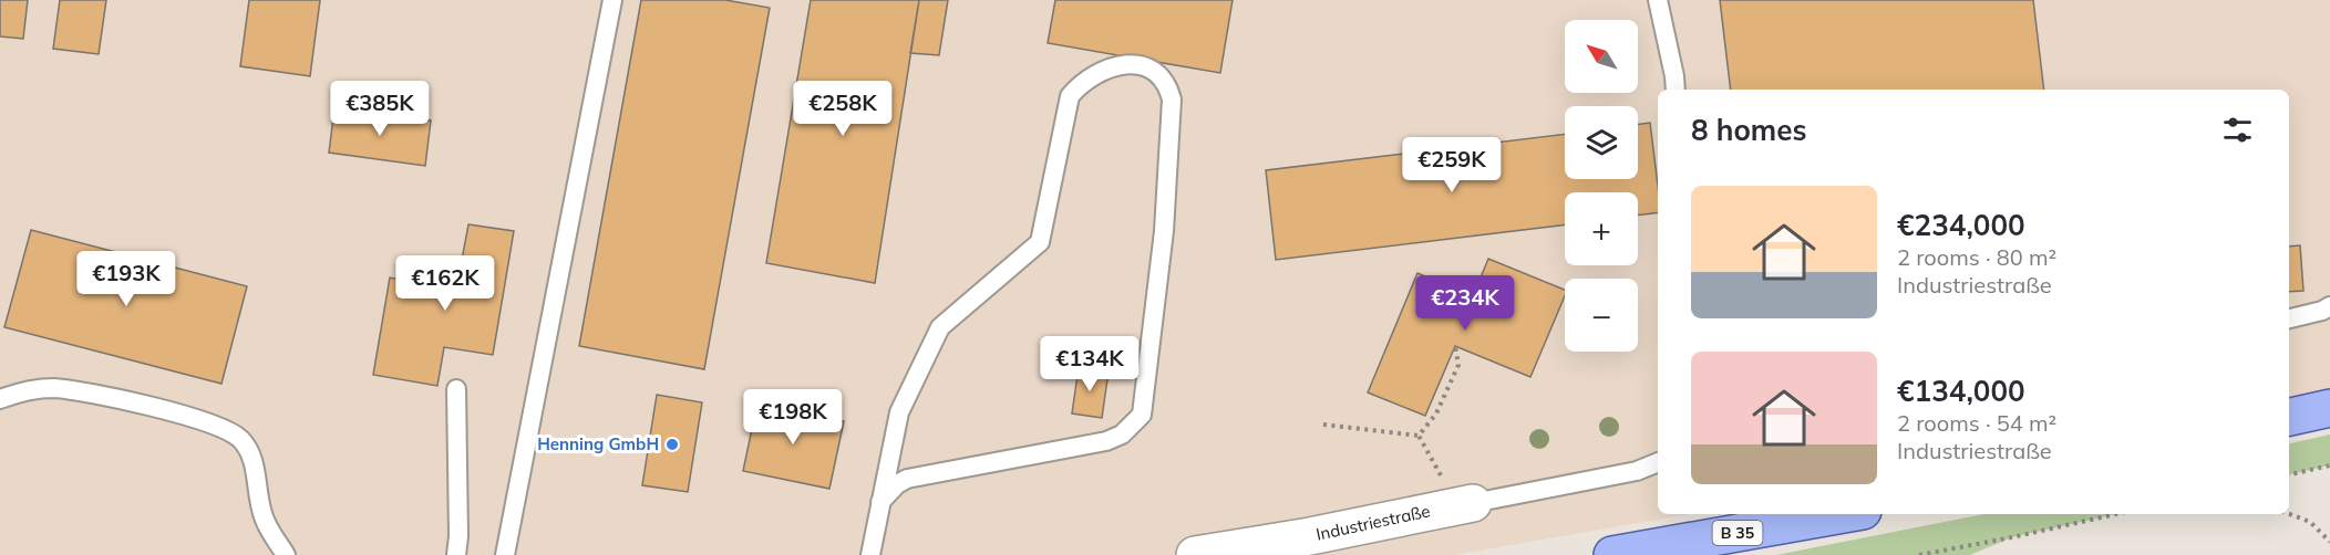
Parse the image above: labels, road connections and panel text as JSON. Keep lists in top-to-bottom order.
{
  "streets": {
    "main road": ["B 35"],
    "street": ["Industriestraße"]
  },
  "places": ["Henning GmbH"],
  "north": "top left",
  "page": {
    "map_buttons": ["+", "−"],
    "price": [
      "€385K",
      "€258K",
      "€259K",
      "€193K",
      "€162K",
      "€234K",
      "€134K",
      "€198K"
    ],
    "heading": "8 homes",
    "list": [
      {
        "name": "€234,000",
        "note": "2 rooms · 80 m² · Industriestraße"
      },
      {
        "name": "€134,000",
        "note": "2 rooms · 54 m² · Industriestraße"
      }
    ]
  }
}
